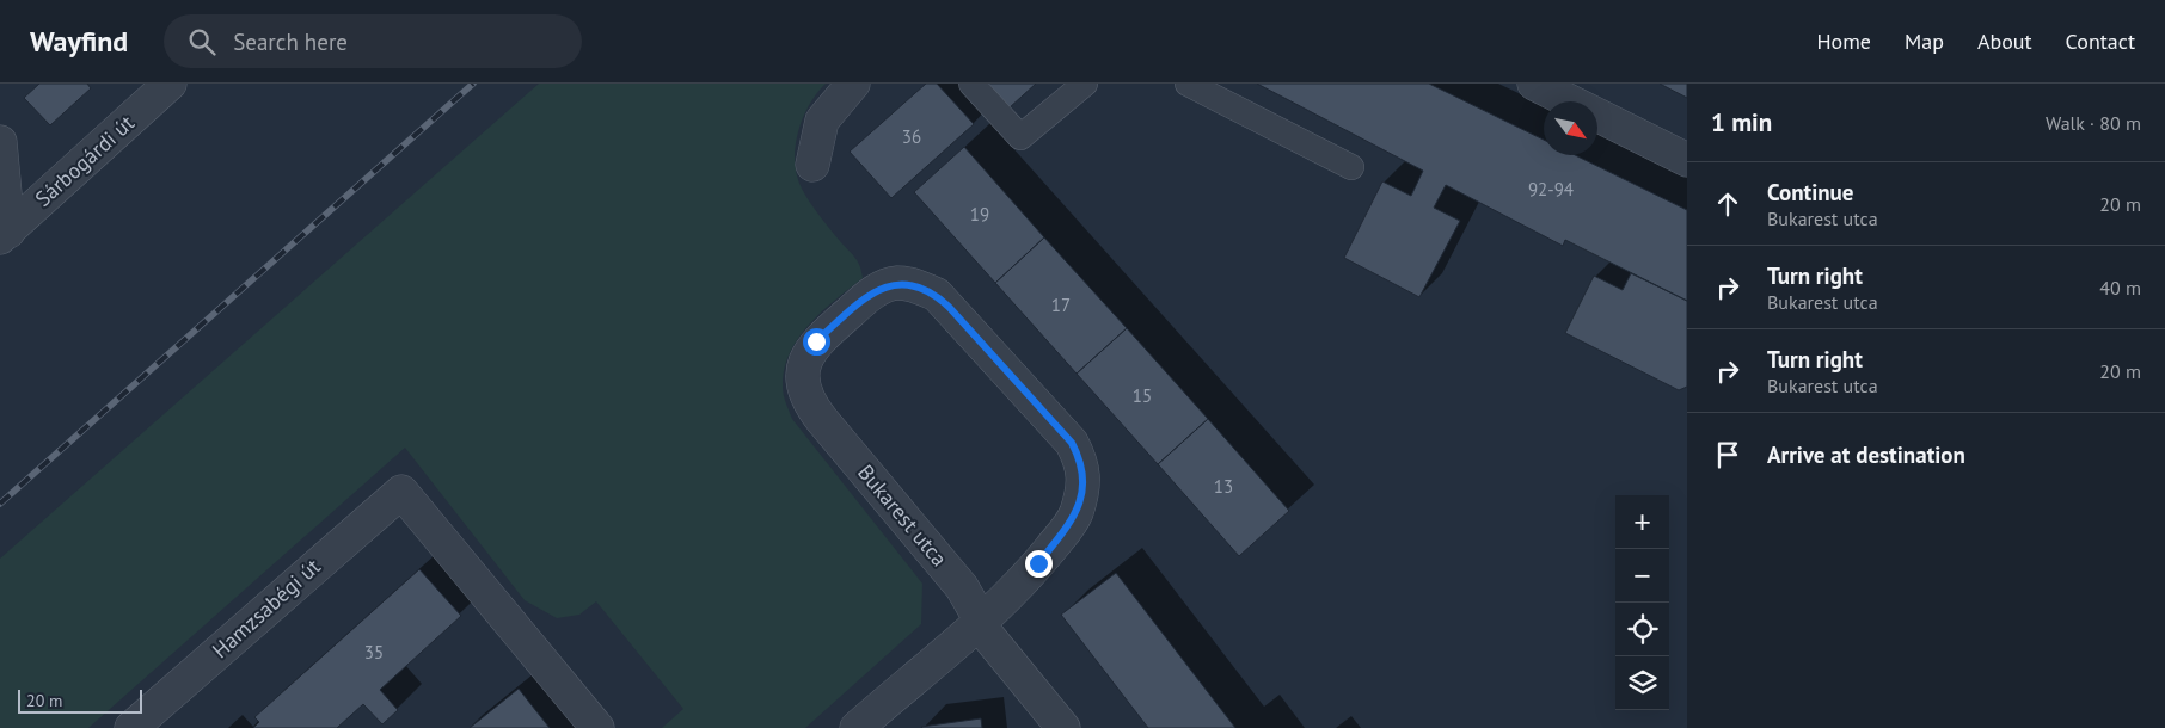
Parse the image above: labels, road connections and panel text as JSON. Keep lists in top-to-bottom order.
{
  "streets": {
    "street": ["Sárbogárdi út", "Bukarest utca", "Hamzsabégi út"]
  },
  "house_numbers": [
    "36",
    "92-94",
    "19",
    "17",
    "15",
    "13",
    "35"
  ],
  "scale_bar": "20 m",
  "north": "bottom right",
  "page": {
    "header": "Wayfind",
    "search": "Search here",
    "nav": [
      "Home",
      "Map",
      "About",
      "Contact"
    ],
    "heading": ["1 min", "Walk · 80 m"],
    "list": [
      ["Continue", "Bukarest utca", "20 m"],
      ["Turn right", "Bukarest utca", "40 m"],
      ["Turn right", "Bukarest utca", "20 m"],
      "Arrive at destination"
    ],
    "map_buttons": ["+", "−"],
    "scale": "20 m"
  }
}
